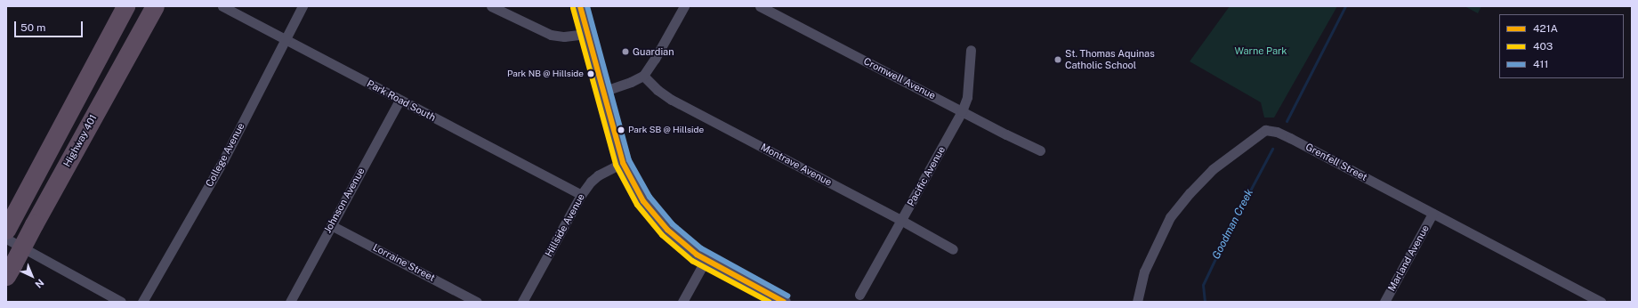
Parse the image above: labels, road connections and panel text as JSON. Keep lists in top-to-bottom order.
{
  "streets": {
    "highway": ["Highway 401"],
    "street": [
      "Cromwell Avenue",
      "Park Road South",
      "College Avenue",
      "Grenfell Street",
      "Montrave Avenue",
      "Pacific Avenue",
      "Johnson Avenue",
      "Hillside Avenue",
      "Marland Avenue",
      "Lorraine Street"
    ]
  },
  "crossings": [
    ["Cromwell Avenue", "Pacific Avenue"],
    ["Park Road South", "College Avenue"],
    ["Park Road South", "Johnson Avenue"],
    ["Park Road South", "Hillside Avenue"],
    ["Grenfell Street", "Marland Avenue"],
    ["Montrave Avenue", "Pacific Avenue"],
    ["Johnson Avenue", "Lorraine Street"]
  ],
  "water": ["Goodman Creek"],
  "parks": ["Warne Park"],
  "places": [
    "Guardian",
    "St. Thomas Aquinas Catholic School",
    "Park NB @ Hillside",
    "Park SB @ Hillside"
  ],
  "lines": ["transit line 421A", "transit line 411", "transit line 403"],
  "legend": ["421A", "403", "411"],
  "scale_bar": "50 m",
  "north": "bottom right"
}
